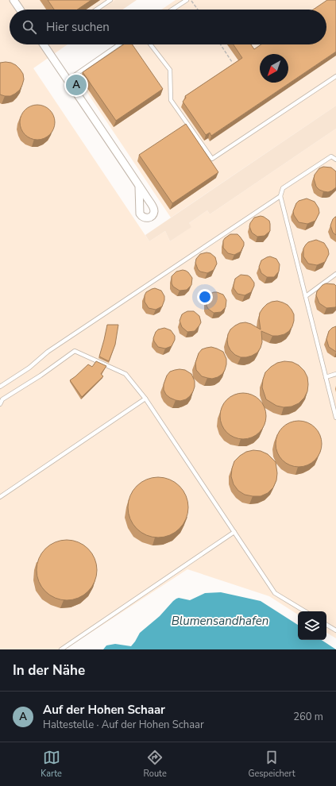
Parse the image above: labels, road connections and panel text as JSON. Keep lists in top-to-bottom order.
{
  "water": ["Blumensandhafen"],
  "north": "bottom left",
  "page": {
    "search": "Hier suchen",
    "pins": "A",
    "heading": "In der Nähe",
    "list": [
      {
        "mark": "A",
        "name": "Auf der Hohen Schaar",
        "note": "Haltestelle · Auf der Hohen Schaar",
        "value": "260 m"
      }
    ],
    "nav": ["Karte", "Route", "Gespeichert"]
  }
}
